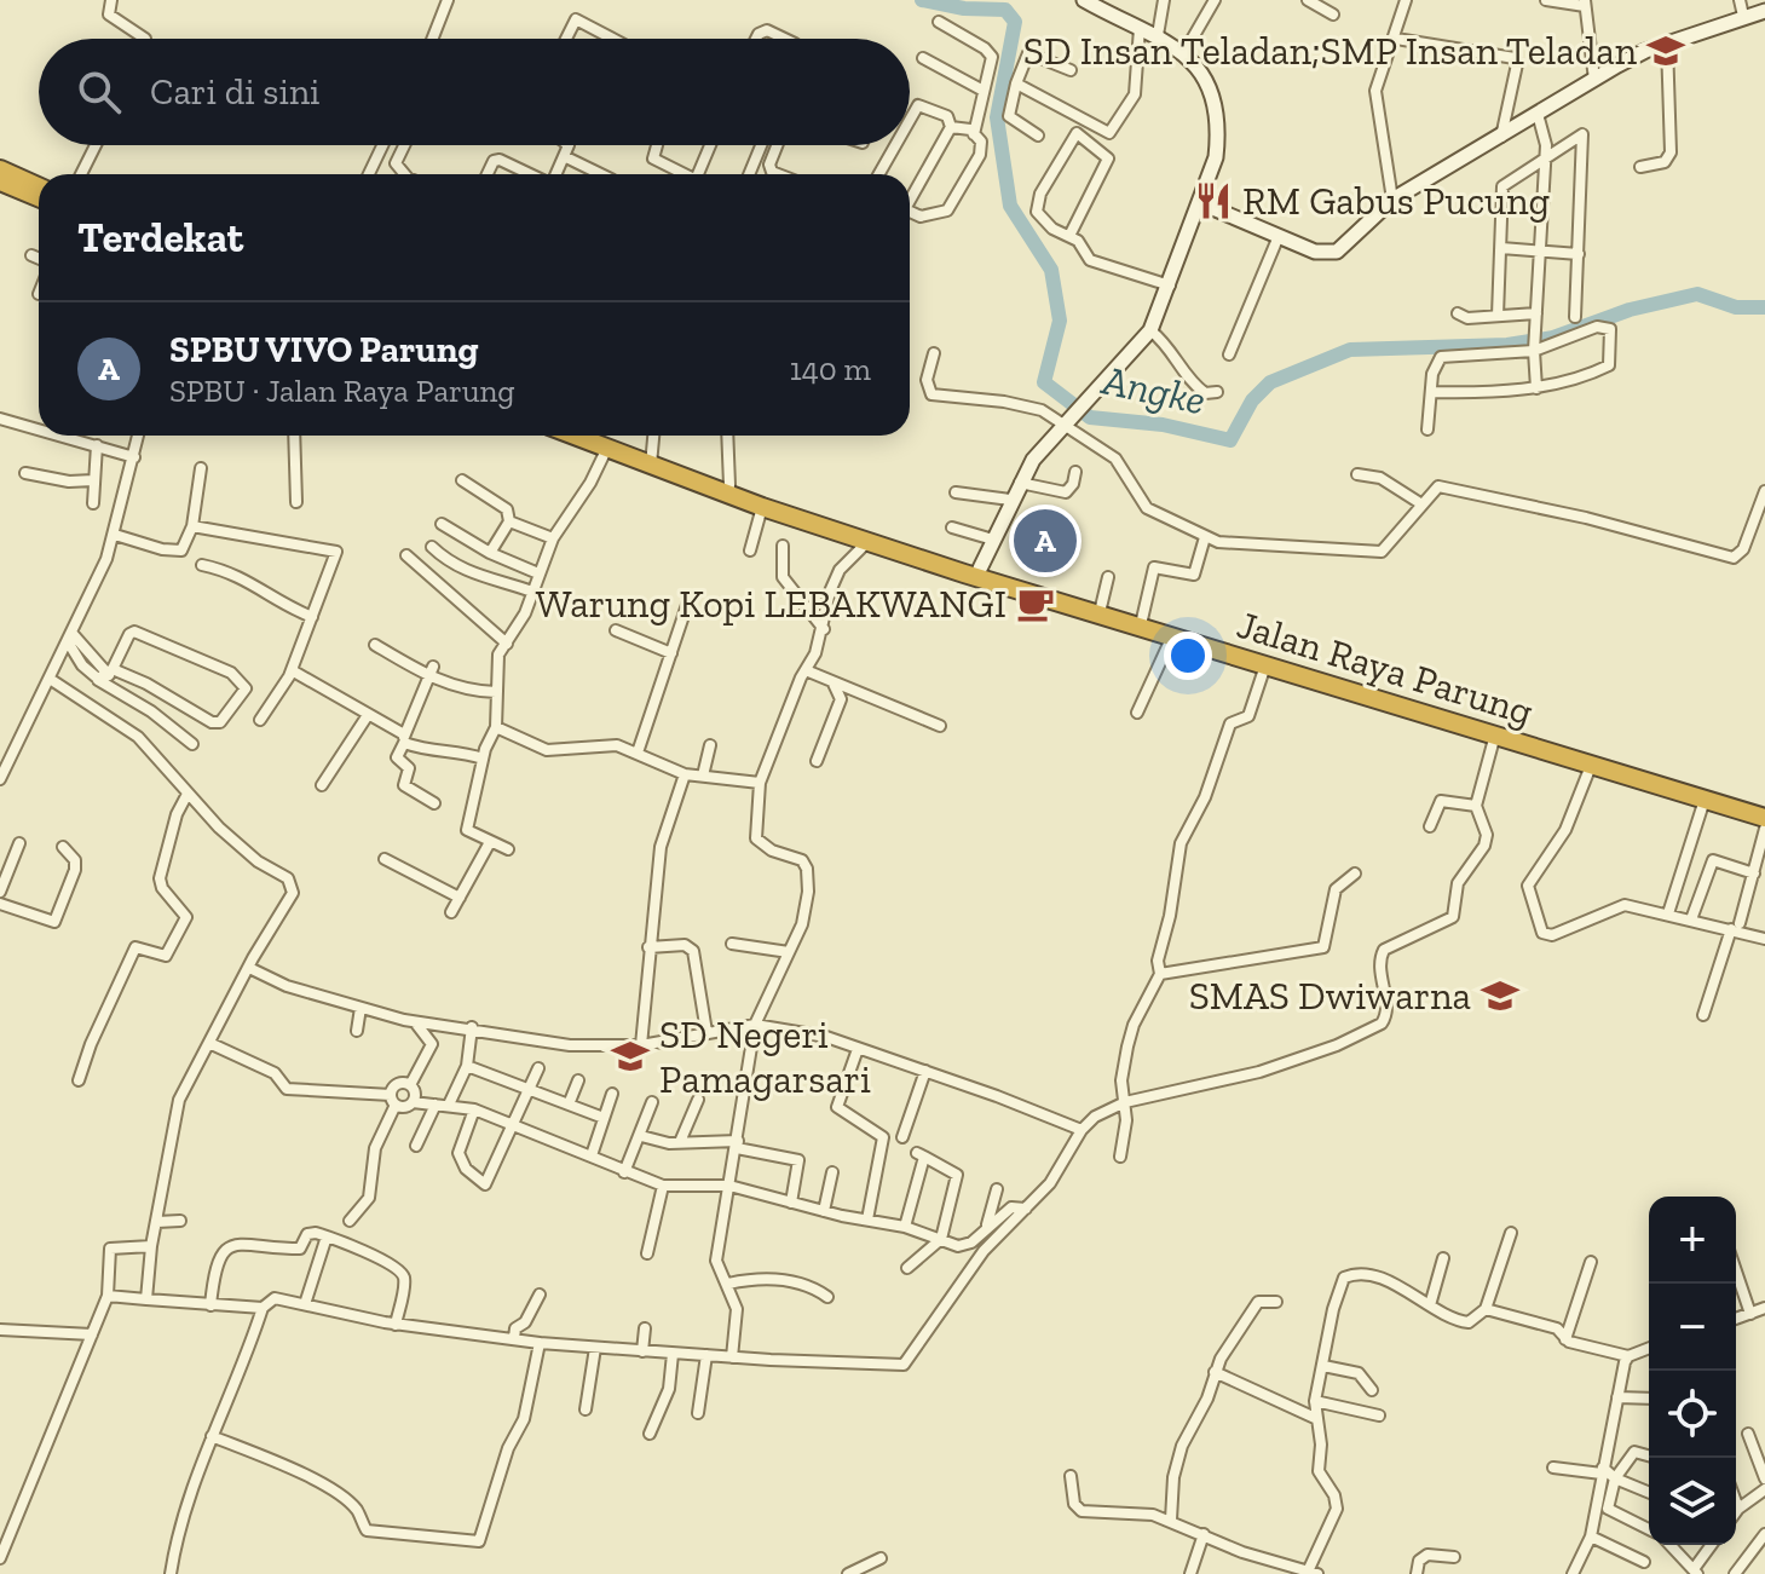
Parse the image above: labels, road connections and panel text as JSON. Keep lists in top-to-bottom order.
{
  "streets": {
    "highway": ["Jalan Raya Parung"]
  },
  "water": ["Angke"],
  "places": {
    "school or university": ["SD Insan Teladan;SMP Insan Teladan", "SMAS Dwiwarna", "SD Negeri Pamagarsari"],
    "restaurant": ["RM Gabus Pucung"],
    "cafe": ["Warung Kopi LEBAKWANGI"]
  },
  "page": {
    "search": "Cari di sini",
    "heading": "Terdekat",
    "list": [
      {
        "mark": "A",
        "name": "SPBU VIVO Parung",
        "note": "SPBU · Jalan Raya Parung",
        "value": "140 m"
      }
    ],
    "pins": "A",
    "map_buttons": ["+", "−"]
  }
}
